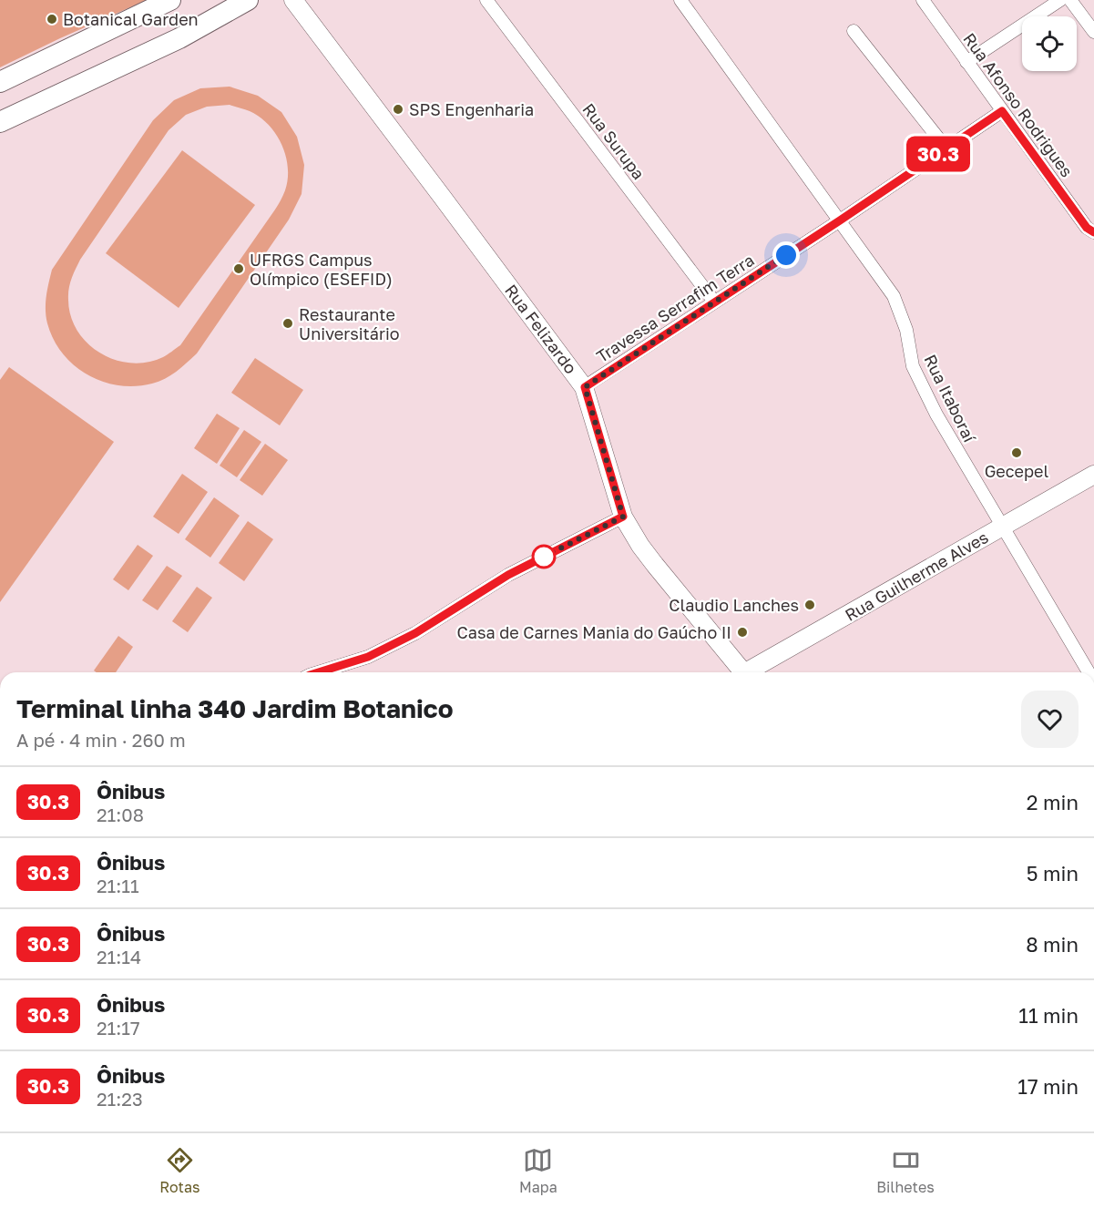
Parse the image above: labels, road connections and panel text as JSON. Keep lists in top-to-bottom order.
{
  "streets": {
    "main road": ["Rua Felizardo", "Rua Guilherme Alves"],
    "street": [
      "Rua Afonso Rodrigues",
      "Rua Surupa",
      "Travessa Serrafim Terra",
      "Rua Itaboraí"
    ]
  },
  "crossings": [
    ["Rua Afonso Rodrigues", "Travessa Serrafim Terra"],
    ["Rua Surupa", "Travessa Serrafim Terra"],
    ["Travessa Serrafim Terra", "Rua Felizardo"],
    ["Travessa Serrafim Terra", "Rua Itaboraí"],
    ["Rua Itaboraí", "Rua Guilherme Alves"]
  ],
  "places": [
    "Botanical Garden",
    "SPS Engenharia",
    "UFRGS Campus Olímpico (ESEFID)",
    "Restaurante Universitário",
    "Gecepel",
    "Claudio Lanches",
    "Casa de Carnes Mania do Gaúcho II"
  ],
  "lines": ["bus line 30.3"],
  "page": {
    "on_map": "30.3",
    "heading": ["Terminal linha 340 Jardim Botanico", "A pé · 4 min · 260 m"],
    "list": [
      {
        "mark": "30.3",
        "name": "Ônibus",
        "note": "21:08",
        "value": "2 min"
      },
      {
        "mark": "30.3",
        "name": "Ônibus",
        "note": "21:11",
        "value": "5 min"
      },
      {
        "mark": "30.3",
        "name": "Ônibus",
        "note": "21:14",
        "value": "8 min"
      },
      {
        "mark": "30.3",
        "name": "Ônibus",
        "note": "21:17",
        "value": "11 min"
      },
      {
        "mark": "30.3",
        "name": "Ônibus",
        "note": "21:23",
        "value": "17 min"
      }
    ],
    "tabs": ["Rotas", "Mapa", "Bilhetes"]
  }
}
